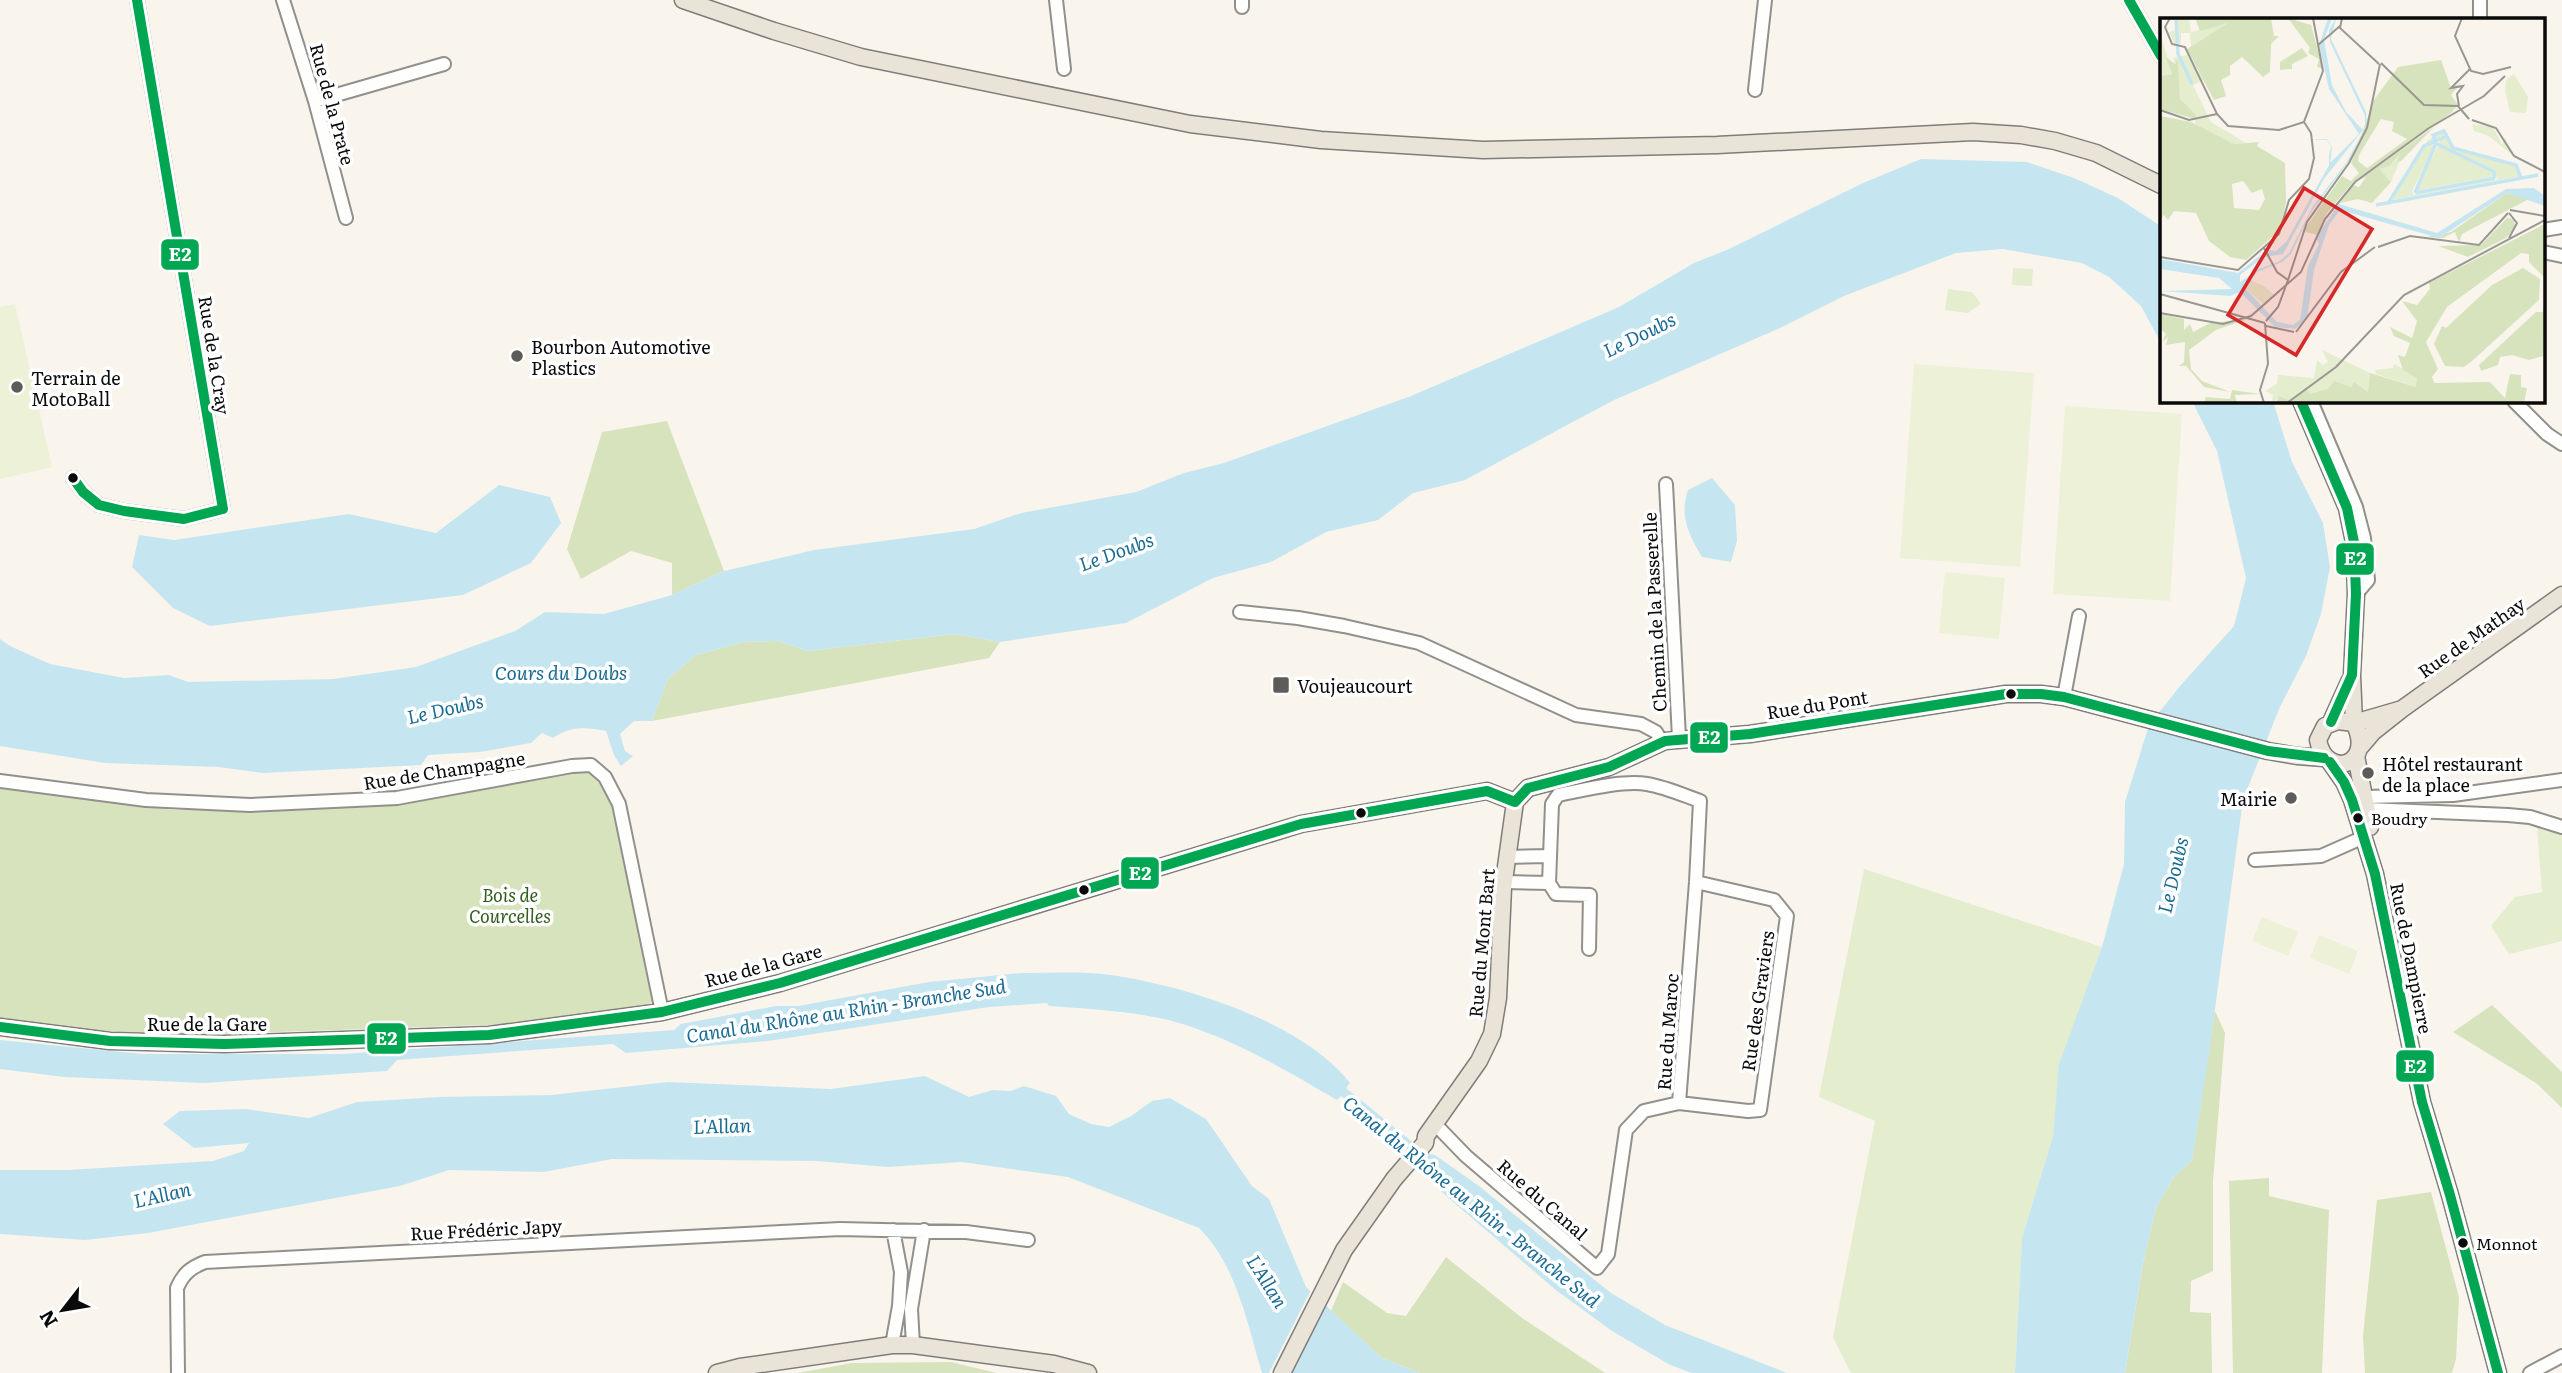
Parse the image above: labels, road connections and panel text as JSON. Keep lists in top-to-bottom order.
{
  "streets": {
    "main road": [
      "Rue de Mathay",
      "Rue du Pont",
      "Rue du Mont Bart",
      "Rue de Dampierre",
      "Rue de la Gare"
    ],
    "street": [
      "Rue de la Prate",
      "Rue de la Cray",
      "Chemin de la Passerelle",
      "Rue de Champagne",
      "Rue des Graviers",
      "Rue du Maroc",
      "Rue du Canal",
      "Rue Frédéric Japy"
    ]
  },
  "crossings": [
    ["Chemin de la Passerelle", "Rue du Pont"],
    ["Rue de Mathay", "Rue de Dampierre"],
    ["Rue du Pont", "Rue du Mont Bart"],
    ["Rue du Pont", "Rue de la Gare"],
    ["Rue de Champagne", "Rue de la Gare"],
    ["Rue du Mont Bart", "Rue de la Gare"],
    ["Rue du Mont Bart", "Rue du Canal"],
    ["Rue des Graviers", "Rue du Maroc"],
    ["Rue du Maroc", "Rue du Canal"]
  ],
  "water": [
    "Le Doubs",
    "Cours du Doubs",
    "Canal du Rhône au Rhin - Branche Sud",
    "L'Allan"
  ],
  "parks": ["Bois de Courcelles"],
  "places": {
    "other": [
      "Bourbon Automotive Plastics",
      "Terrain de MotoBall",
      "Hôtel restaurant de la place",
      "Mairie",
      "Boudry",
      "Monnot"
    ],
    "transit": ["Voujeaucourt"]
  },
  "lines": ["transit line E2"],
  "north": "bottom left"
}
